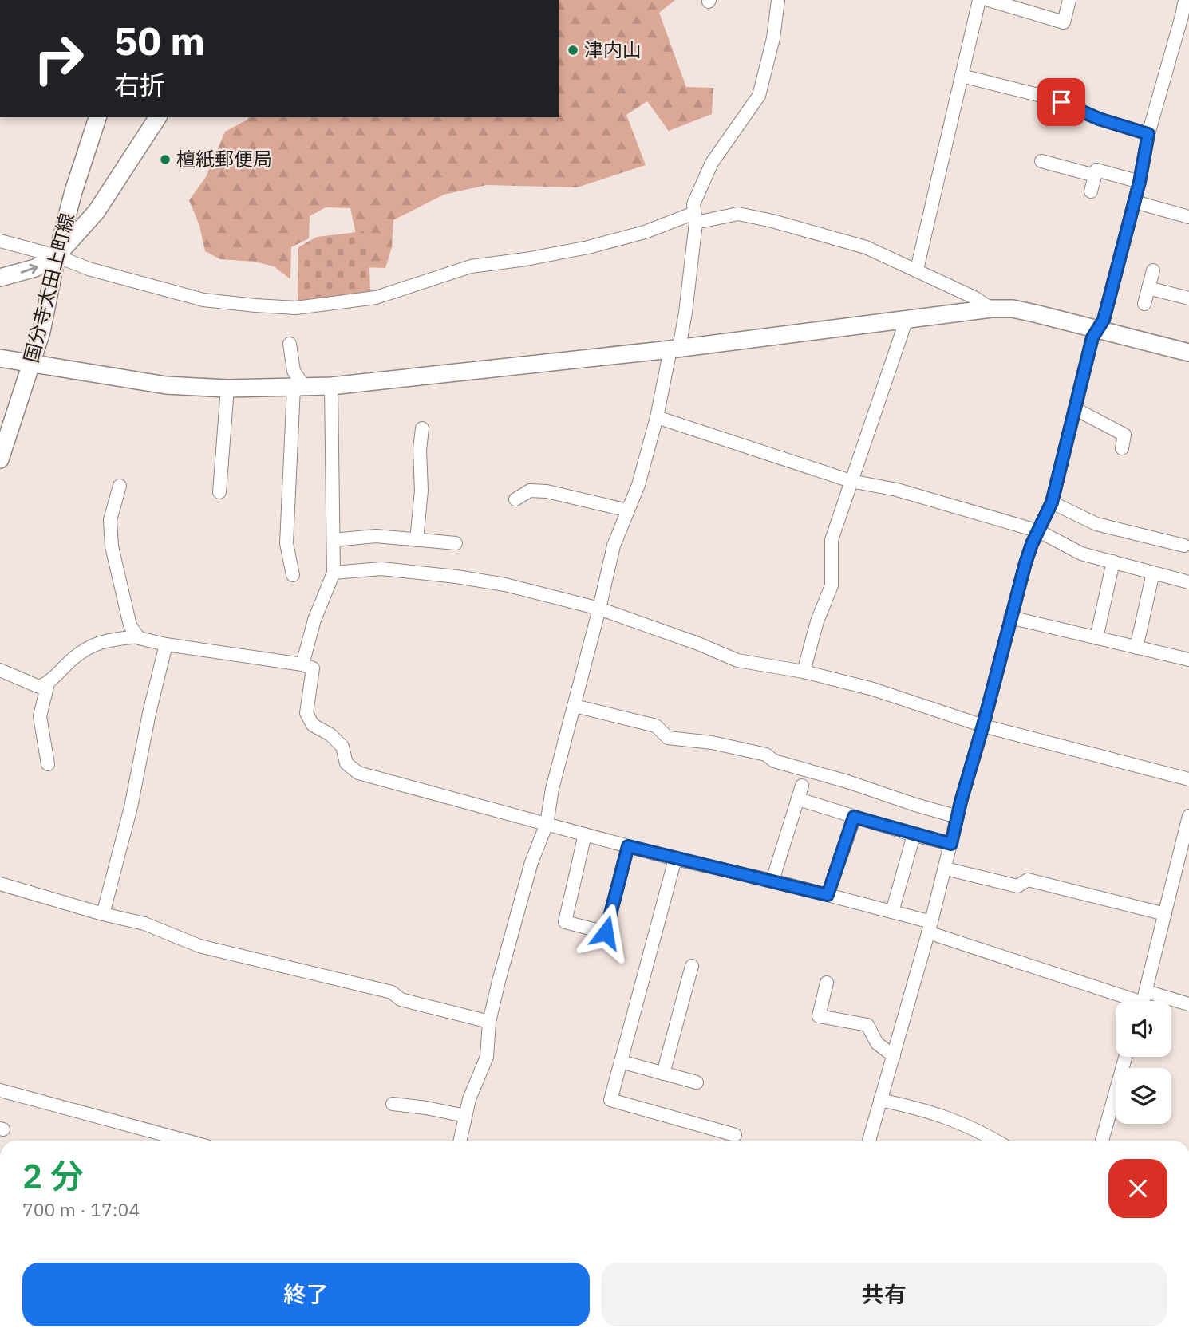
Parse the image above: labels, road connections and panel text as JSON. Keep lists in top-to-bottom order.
{
  "streets": {
    "street": ["国分寺太田上町線"]
  },
  "places": ["津内山", "檀紙郵便局"],
  "page": {
    "turn": ["50 m", "右折"],
    "heading": ["2 分", "700 m · 17:04"],
    "buttons": ["終了", "共有"]
  }
}
